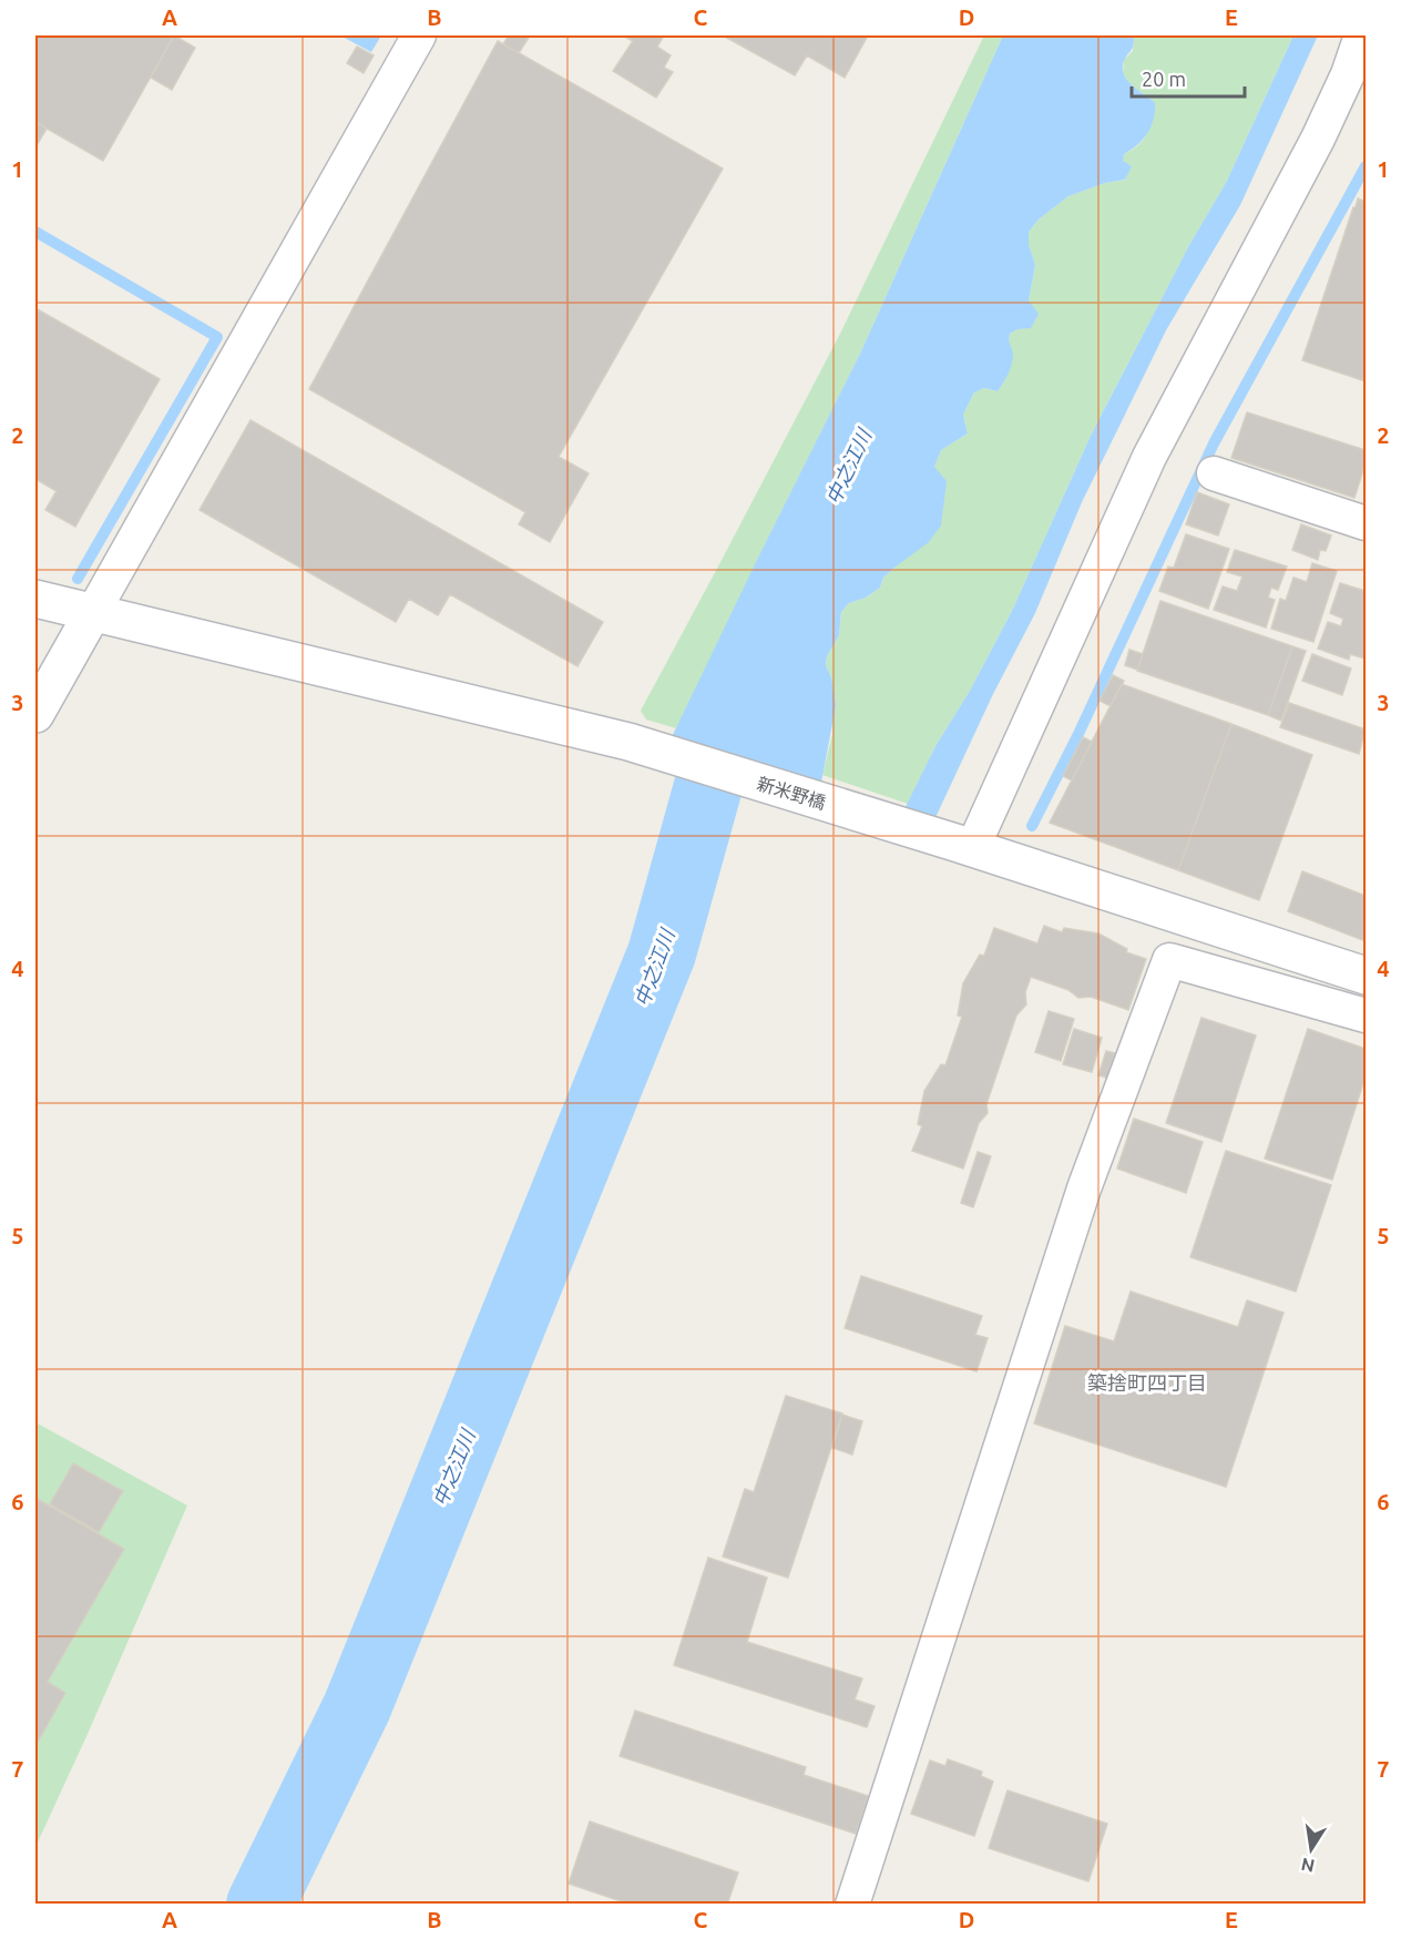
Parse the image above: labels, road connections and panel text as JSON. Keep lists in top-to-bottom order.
{
  "streets": {
    "street": ["新米野橋"]
  },
  "districts": ["築捨町四丁目"],
  "water": ["中之江川"],
  "scale_bar": "20 m",
  "north": "bottom",
  "grid": {
    "columns": [
      "A",
      "B",
      "C",
      "D",
      "E"
    ],
    "rows": [
      "1",
      "2",
      "3",
      "4",
      "5",
      "6",
      "7"
    ]
  }
}
